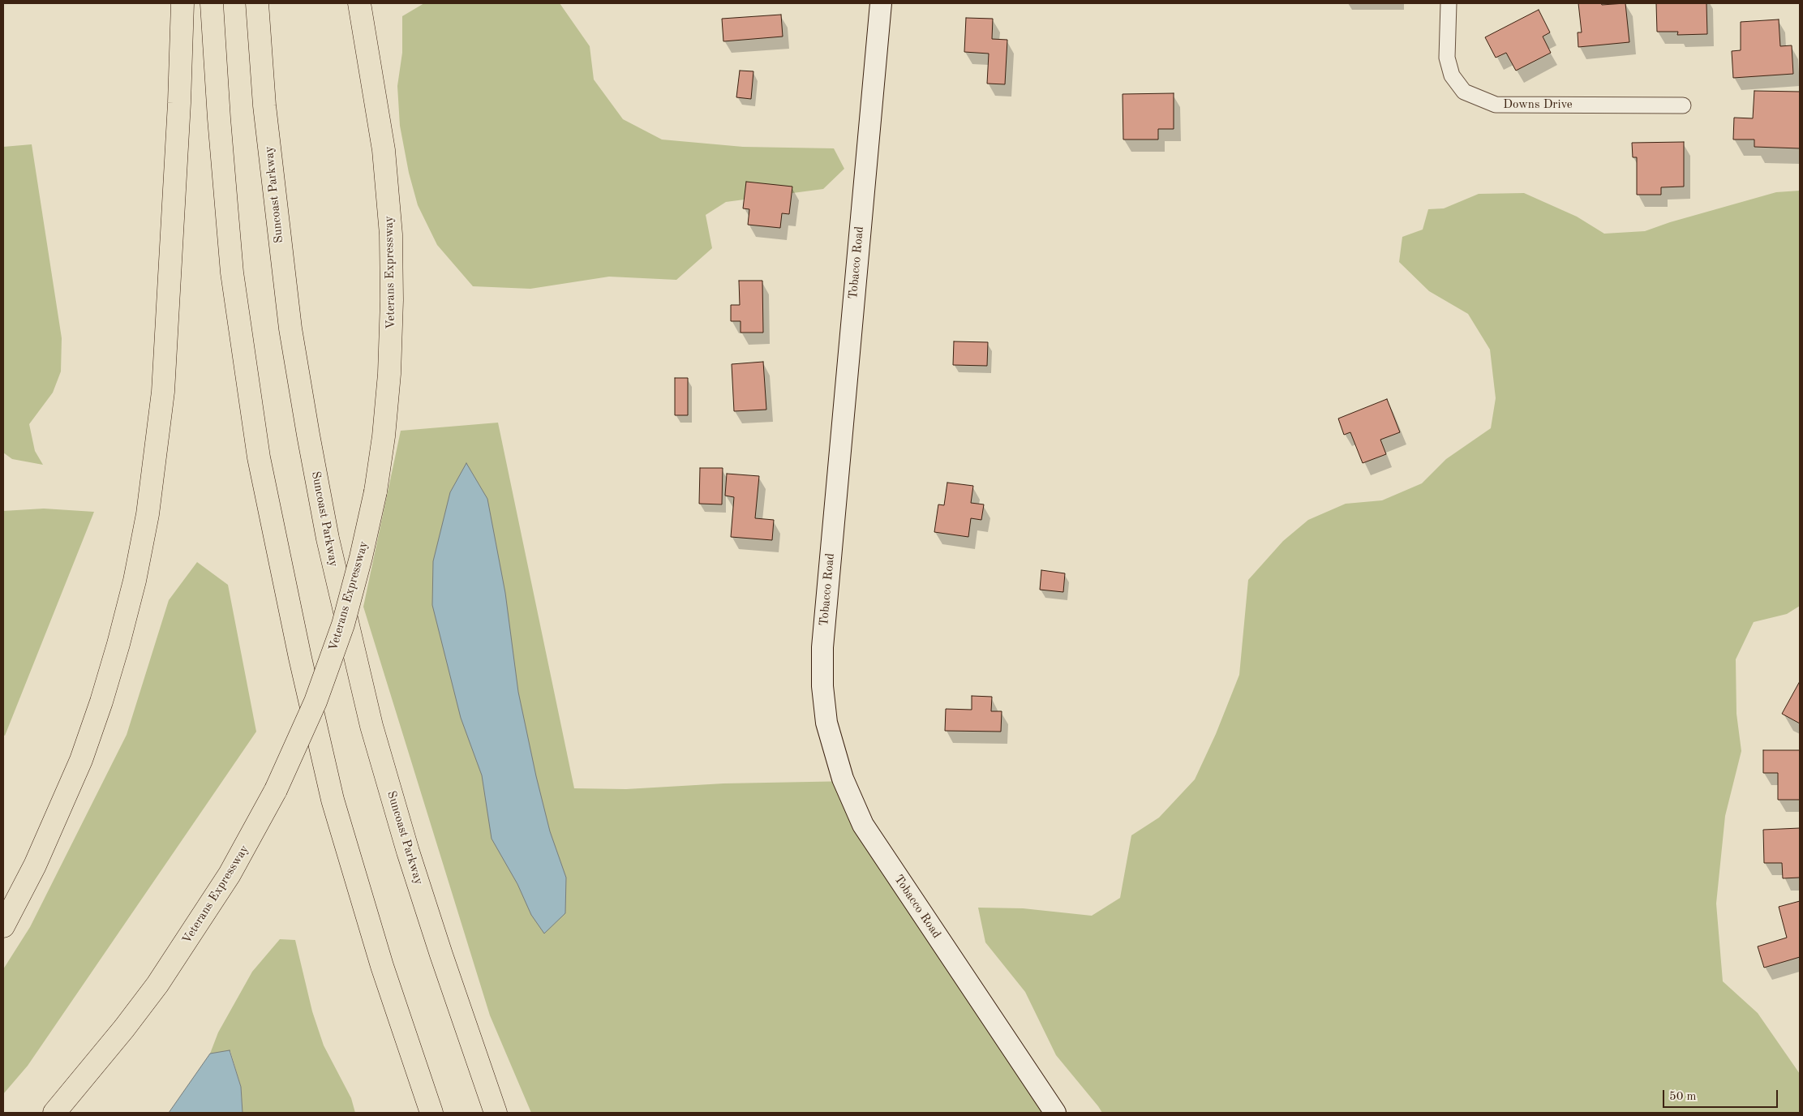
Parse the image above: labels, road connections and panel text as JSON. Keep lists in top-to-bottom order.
{
  "streets": {
    "highway": ["Suncoast Parkway", "Veterans Expressway"],
    "street": ["Downs Drive", "Tobacco Road"]
  },
  "scale_bar": "50 m"
}
